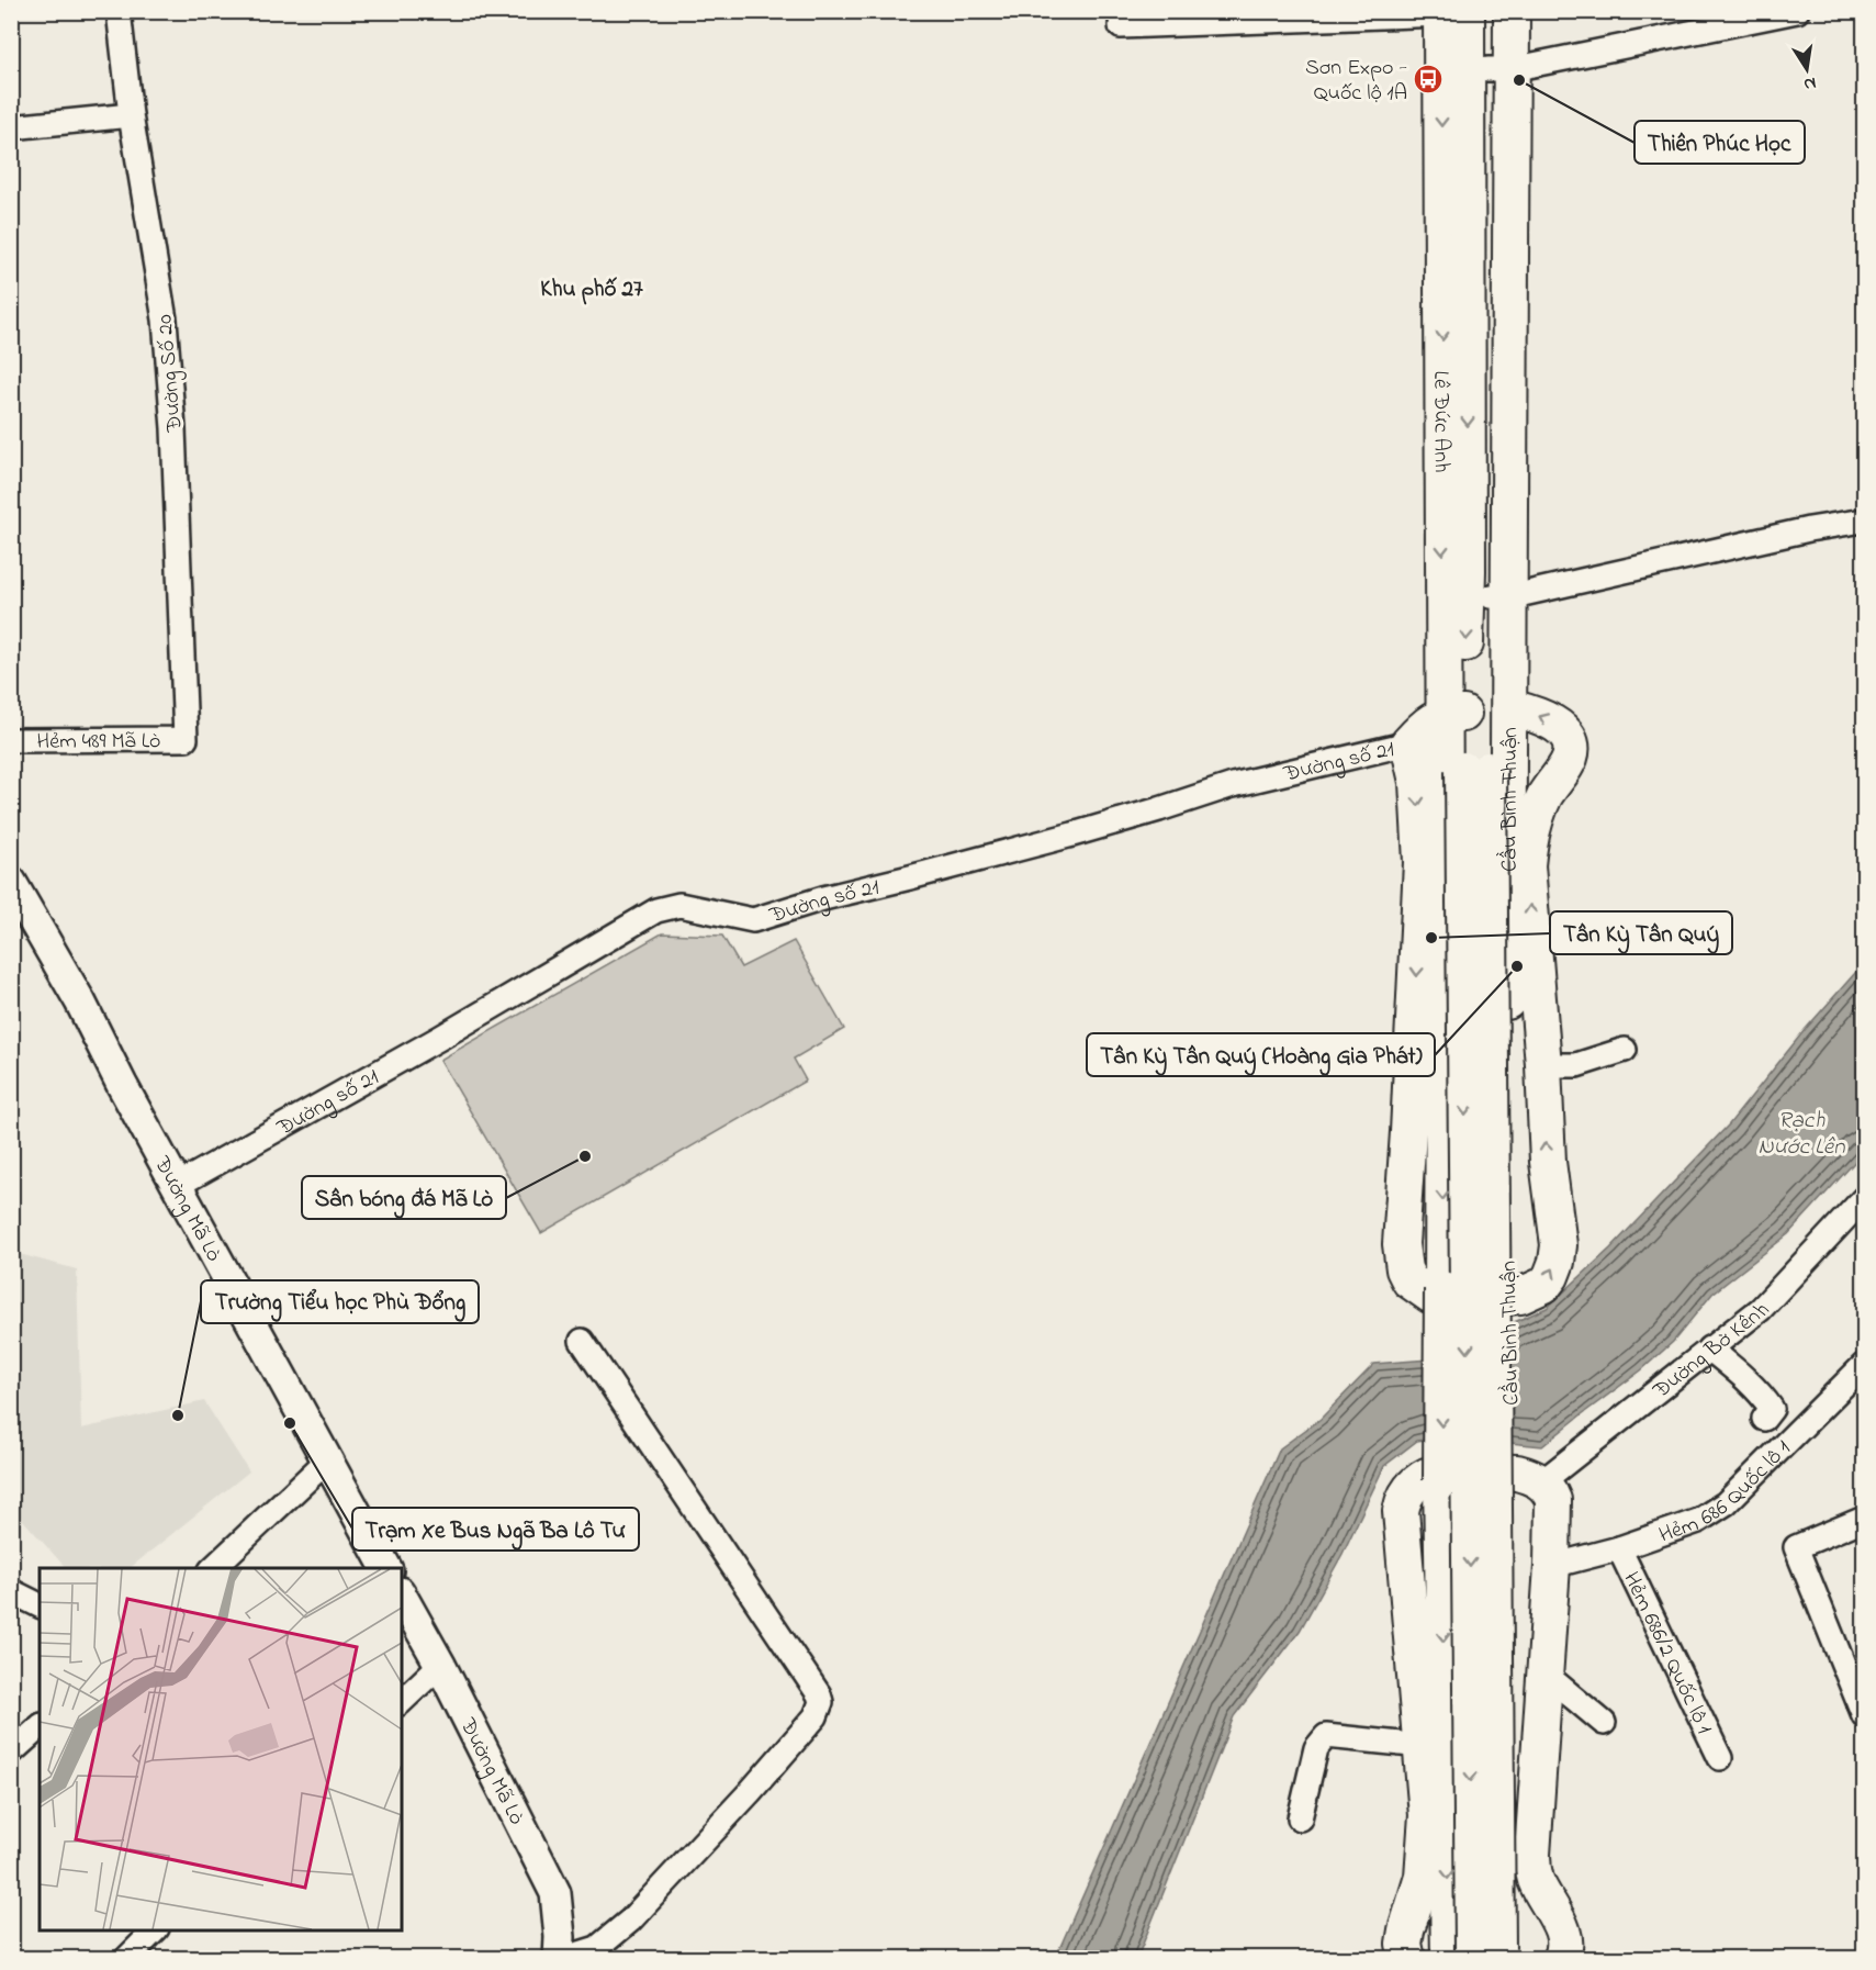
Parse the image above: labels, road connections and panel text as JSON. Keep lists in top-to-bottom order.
{
  "streets": {
    "highway": ["Lê Đức Anh", "Cầu Bình Thuận"],
    "main road": ["Đường Mã Lò"],
    "street": [
      "Đường Số 20",
      "Hẻm 489 Mã Lò",
      "Đường số 21",
      "Đường Bờ Kênh",
      "Hẻm 686 Quốc lộ 1",
      "Hẻm 686/2 Quốc lộ 1"
    ]
  },
  "crossings": [
    ["Đường Số 20", "Hẻm 489 Mã Lò"],
    ["Lê Đức Anh", "Cầu Bình Thuận"],
    ["Đường số 21", "Đường Mã Lò"],
    ["Hẻm 686 Quốc lộ 1", "Hẻm 686/2 Quốc lộ 1"]
  ],
  "districts": ["Khu phố 27"],
  "water": ["Rạch Nước Lên"],
  "places": {
    "bus stop": ["Sơn Expo - Quốc lộ 1A"],
    "other": [
      "Thiên Phúc Học",
      "Tân Kỳ Tân Quý",
      "Tân Kỳ Tân Quý (Hoàng Gia Phát)",
      "Sân bóng đá Mã Lò",
      "Trường Tiểu học Phù Đổng",
      "Trạm Xe Bus Ngã Ba Lô Tư"
    ]
  },
  "north": "bottom"
}
